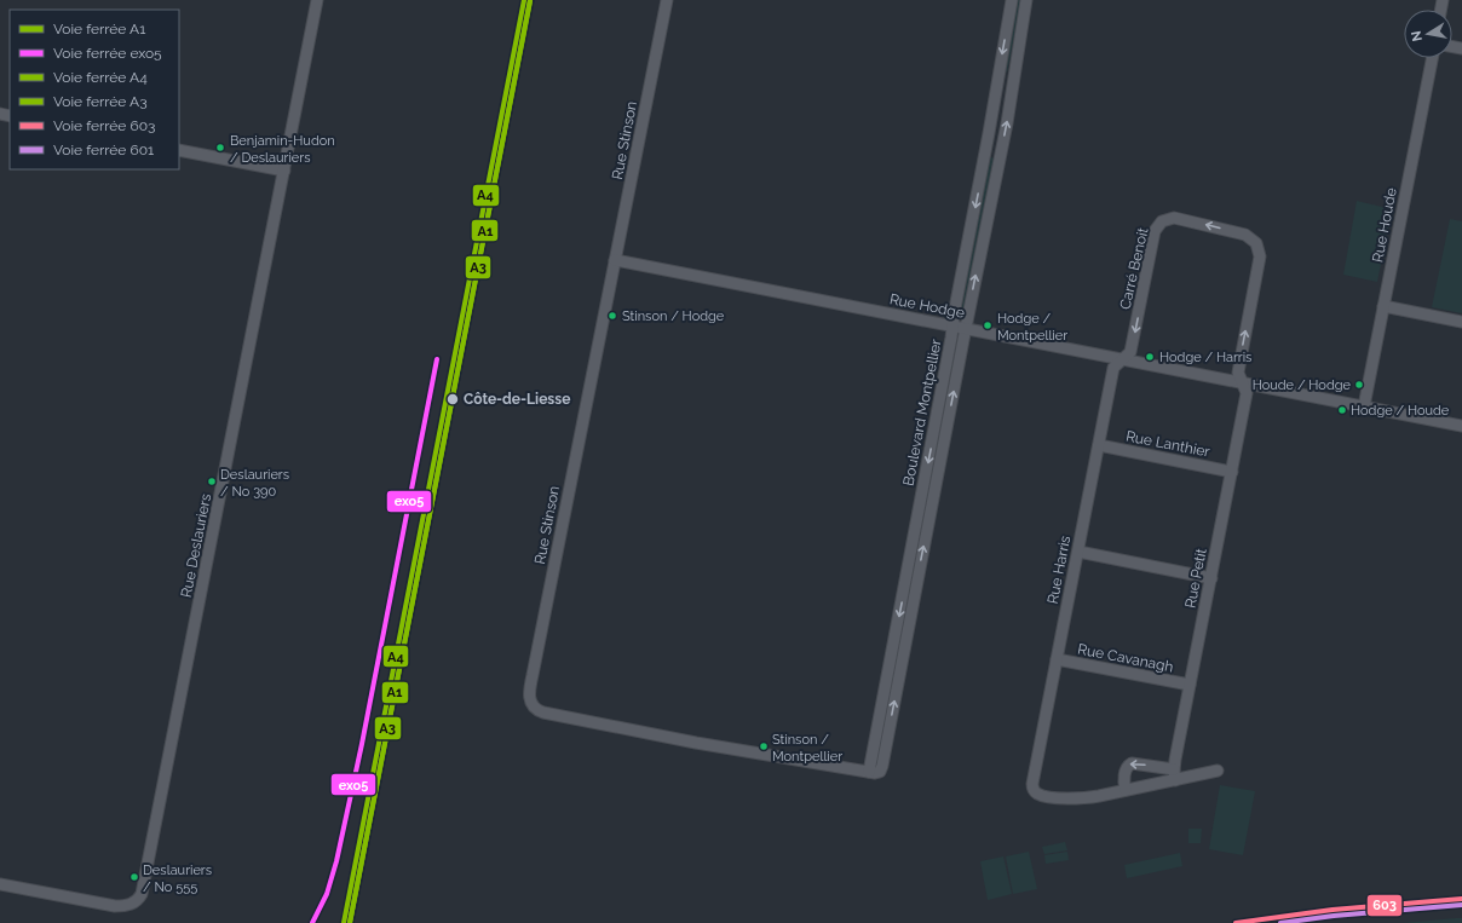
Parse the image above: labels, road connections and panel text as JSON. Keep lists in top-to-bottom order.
{
  "streets": {
    "street": [
      "Rue Stinson",
      "Rue Houde",
      "Carré Benoit",
      "Rue Hodge",
      "Boulevard Montpellier",
      "Rue Lanthier",
      "Rue Deslauriers",
      "Rue Harris",
      "Rue Petit",
      "Rue Cavanagh"
    ]
  },
  "crossings": [
    ["Rue Stinson", "Rue Hodge"],
    ["Rue Stinson", "Boulevard Montpellier"],
    ["Rue Houde", "Rue Hodge"],
    ["Carré Benoit", "Rue Hodge"],
    ["Carré Benoit", "Rue Harris"],
    ["Carré Benoit", "Rue Petit"],
    ["Rue Hodge", "Boulevard Montpellier"],
    ["Rue Hodge", "Rue Harris"],
    ["Rue Hodge", "Rue Petit"],
    ["Rue Lanthier", "Rue Harris"],
    ["Rue Lanthier", "Rue Petit"],
    ["Rue Harris", "Rue Cavanagh"],
    ["Rue Petit", "Rue Cavanagh"]
  ],
  "places": [
    "Benjamin-Hudon / Deslauriers",
    "Stinson / Hodge",
    "Hodge / Montpellier",
    "Hodge / Harris",
    "Houde / Hodge",
    "Côte-de-Liesse",
    "Hodge / Houde",
    "Deslauriers / No 390",
    "Stinson / Montpellier",
    "Deslauriers / No 555"
  ],
  "lines": [
    "rail line A1",
    "rail line A4",
    "rail line A3",
    "rail line exo5",
    "rail line 603",
    "rail line 601"
  ],
  "legend": [
    "Voie ferrée A1",
    "Voie ferrée exo5",
    "Voie ferrée A4",
    "Voie ferrée A3",
    "Voie ferrée 603",
    "Voie ferrée 601"
  ],
  "north": "left"
}
